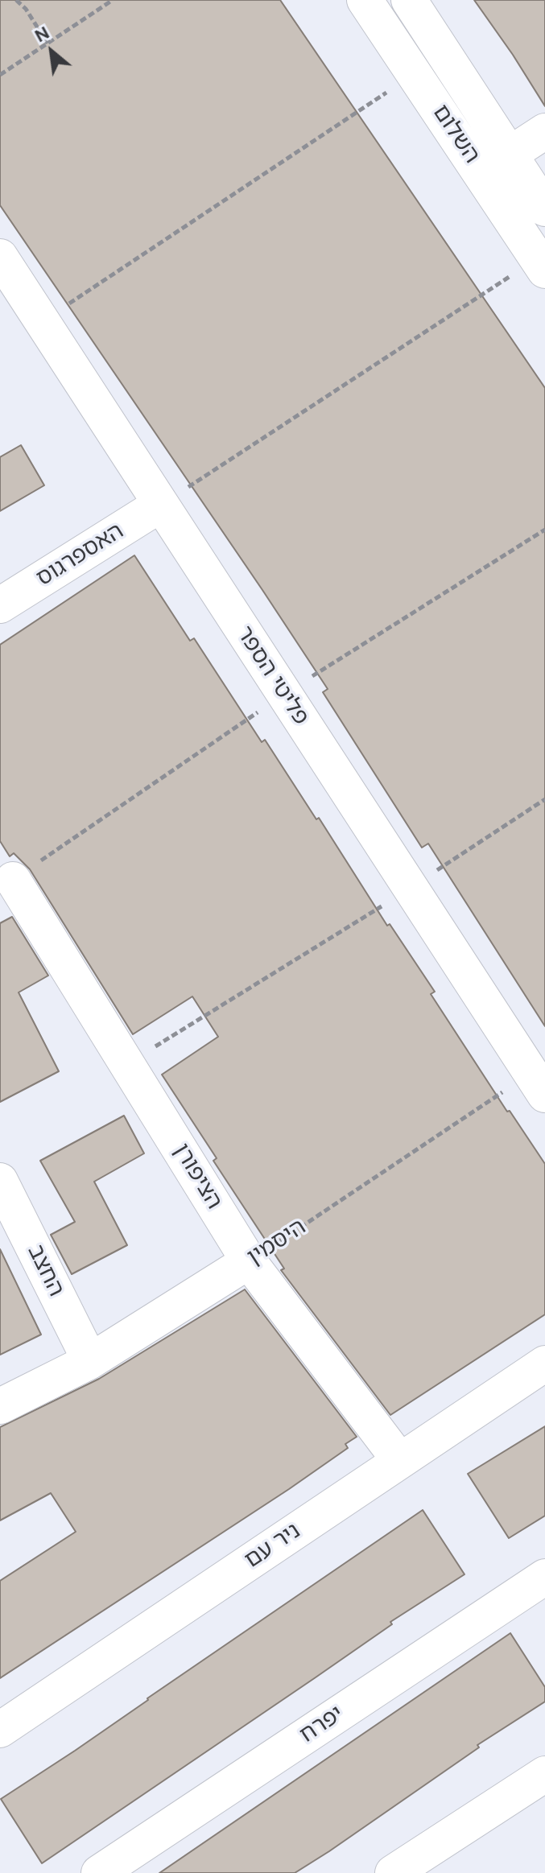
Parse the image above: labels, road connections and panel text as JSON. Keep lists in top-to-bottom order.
{
  "streets": {
    "street": [
      "השלום",
      "האספרגוס",
      "פליטי הספר",
      "הציפורן",
      "היסמין",
      "החצב",
      "ניר עם",
      "יפרח"
    ]
  },
  "crossings": [
    ["האספרגוס", "פליטי הספר"],
    ["פליטי הספר", "היסמין"],
    ["הציפורן", "היסמין"],
    ["הציפורן", "ניר עם"],
    ["היסמין", "החצב"]
  ],
  "north": "top left"
}
